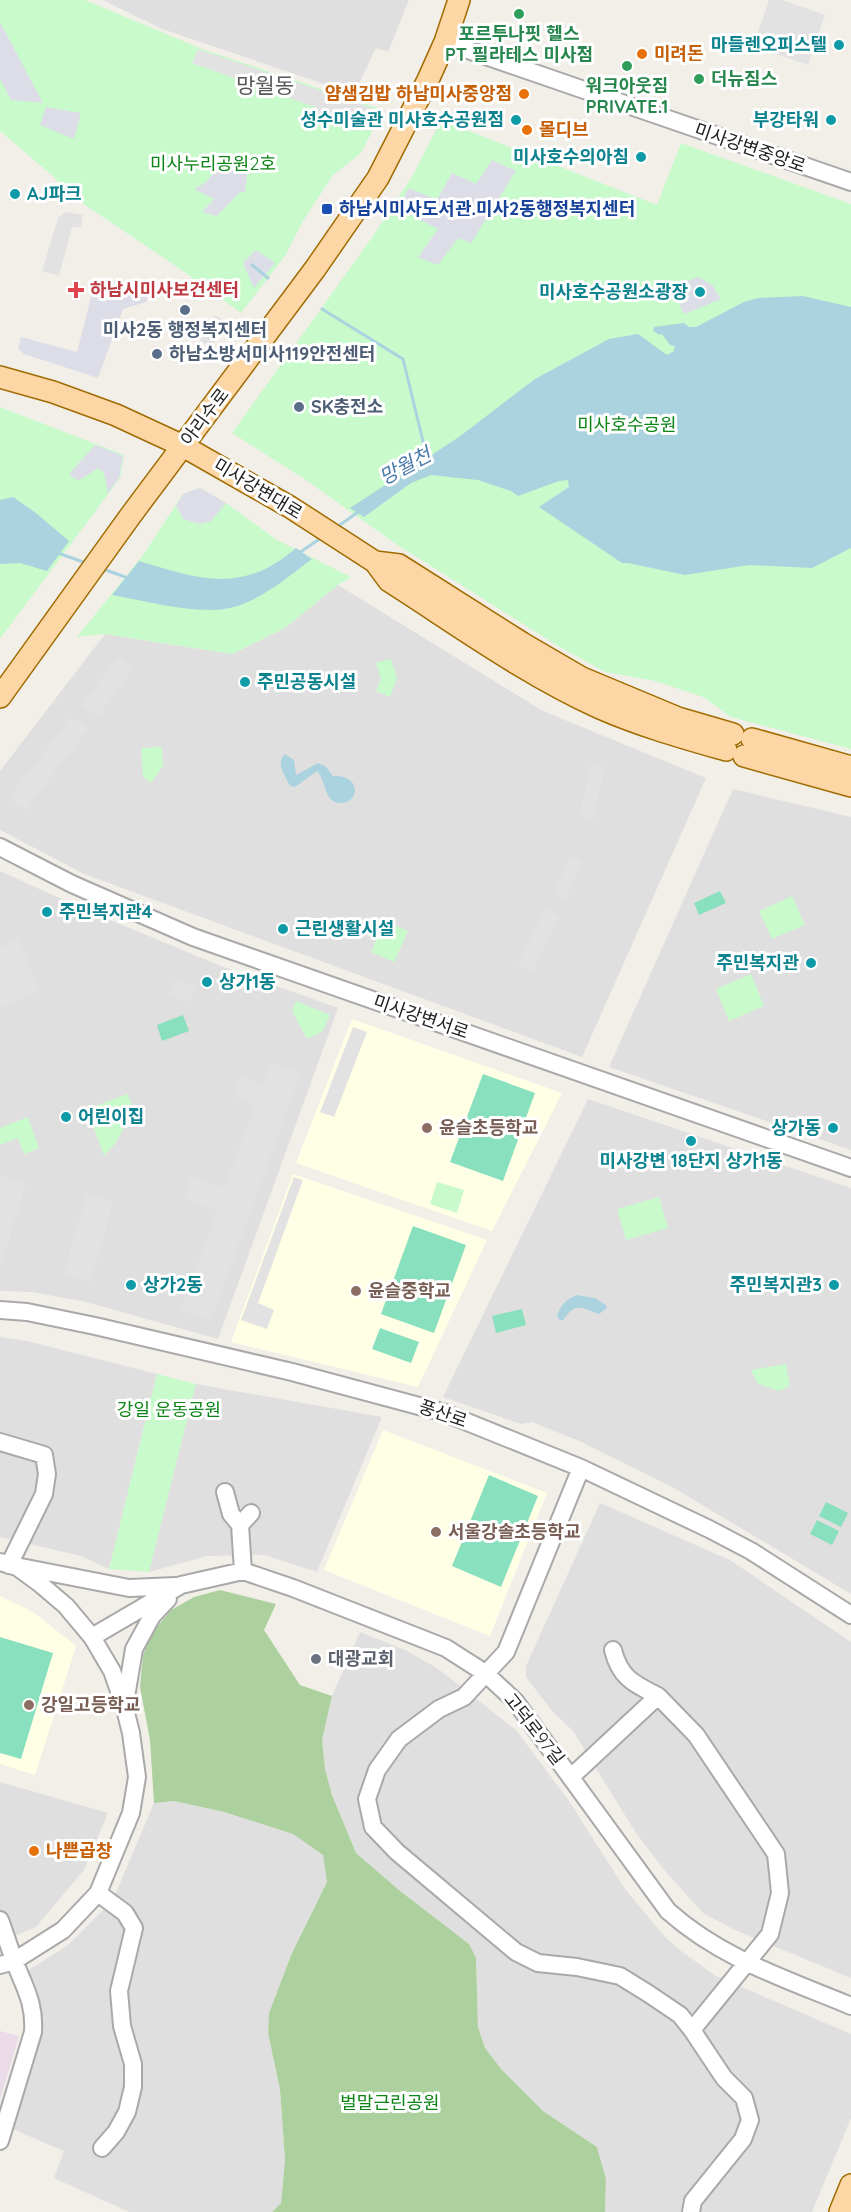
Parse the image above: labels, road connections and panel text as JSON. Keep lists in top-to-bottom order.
{
  "streets": {
    "main road": ["아리수로", "미사강변대로"],
    "street": [
      "미사강변중앙로",
      "미사강변서로",
      "풍산로",
      "고덕로97길"
    ]
  },
  "crossings": [
    ["미사강변중앙로", "아리수로"],
    ["아리수로", "미사강변대로"]
  ],
  "districts": ["망월동"],
  "water": ["망월천"],
  "parks": [
    "미사누리공원2호",
    "미사호수공원",
    "강일 운동공원",
    "벌말근린공원"
  ],
  "places": {
    "other": [
      "포르투나핏 헬스 PT 필라테스 미사점",
      "마들렌오피스텔",
      "미려돈",
      "워크아웃짐 PRIVATE.1",
      "더뉴짐스",
      "얌샘김밥 하남미사중앙점",
      "성수미술관 미사호수공원점",
      "부강타워",
      "몰디브",
      "미사호수의아침",
      "AJ파크",
      "미사호수공원소광장",
      "미사2동 행정복지센터",
      "하남소방서미사119안전센터",
      "SK충전소",
      "주민공동시설",
      "주민복지관4",
      "근린생활시설",
      "주민복지관",
      "상가1동",
      "어린이집",
      "윤슬초등학교",
      "상가동",
      "미사강변 18단지 상가1동",
      "상가2동",
      "주민복지관3",
      "윤슬중학교",
      "서울강솔초등학교",
      "대광교회",
      "강일고등학교",
      "나쁜곱창"
    ],
    "transit": ["하남시미사도서관.미사2동행정복지센터"],
    "health": ["하남시미사보건센터"]
  }
}
